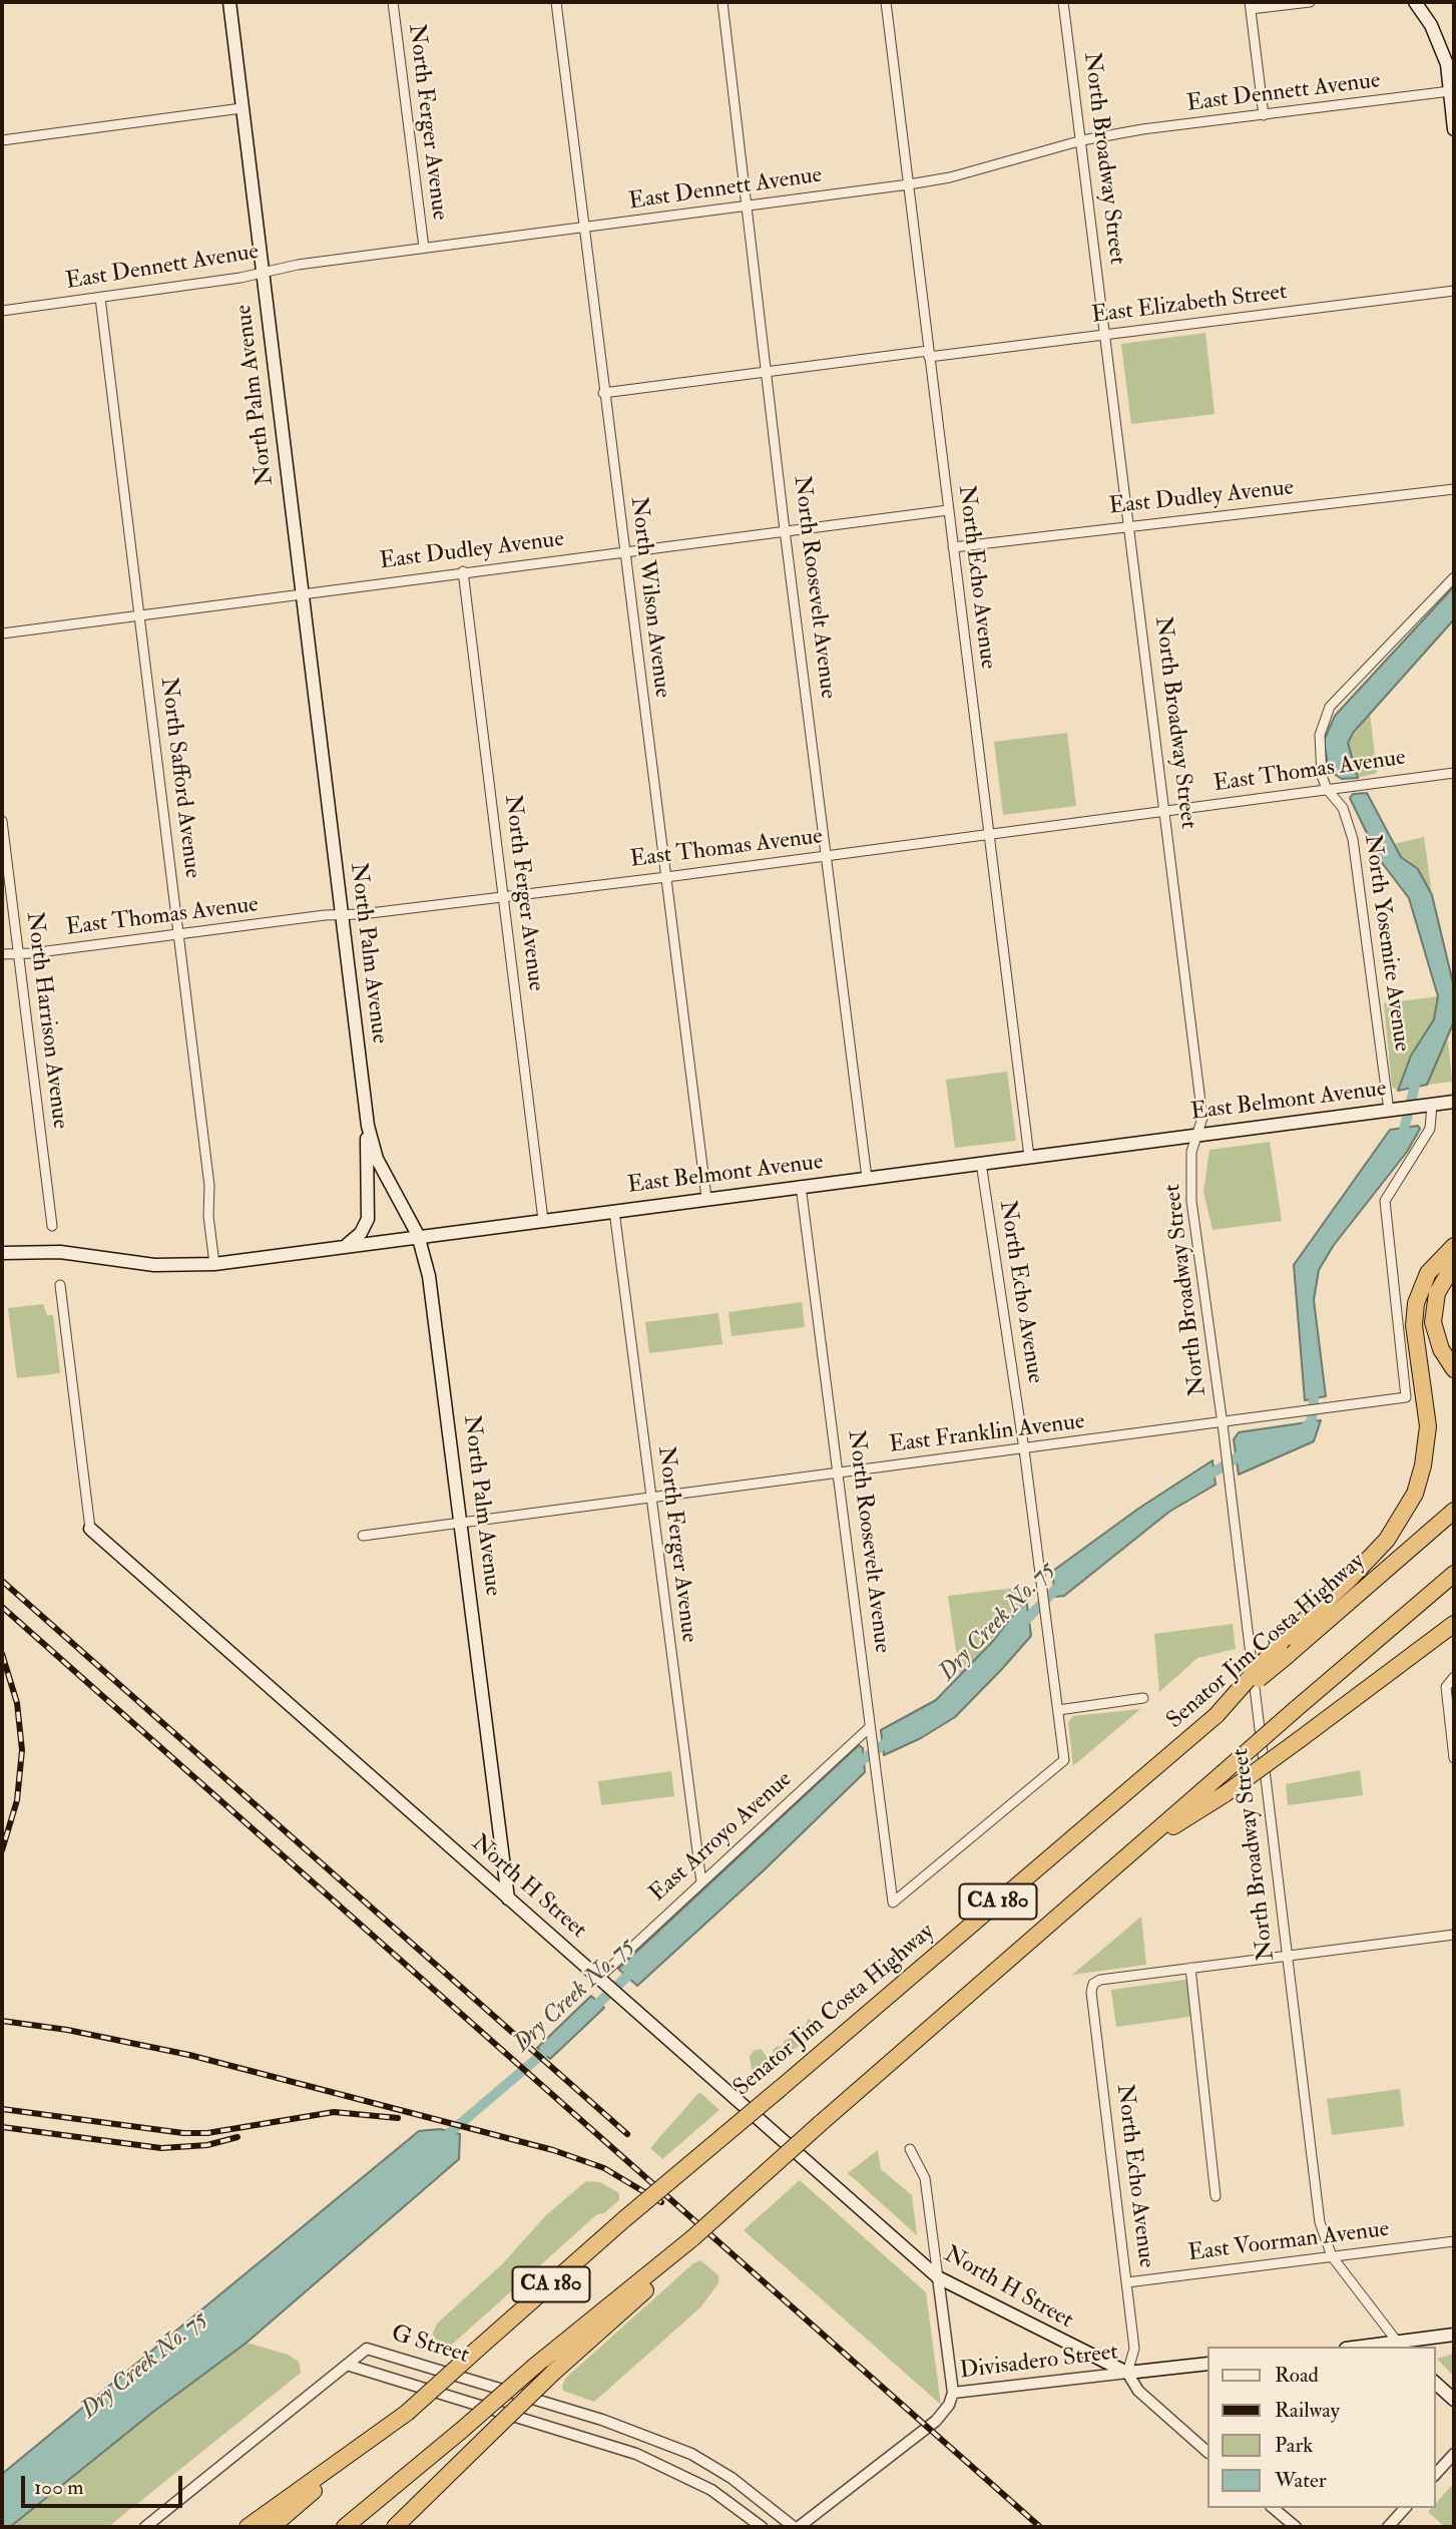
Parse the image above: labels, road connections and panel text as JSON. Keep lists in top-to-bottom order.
{
  "streets": {
    "highway": ["Senator Jim Costa Highway", "CA 180"],
    "main road": [
      "North Palm Avenue",
      "East Belmont Avenue",
      "North H Street",
      "Divisadero Street"
    ],
    "street": [
      "East Dennett Avenue",
      "North Ferger Avenue",
      "North Broadway Street",
      "East Elizabeth Street",
      "East Dudley Avenue",
      "North Echo Avenue",
      "North Roosevelt Avenue",
      "North Wilson Avenue",
      "East Thomas Avenue",
      "North Safford Avenue",
      "North Yosemite Avenue",
      "North Harrison Avenue",
      "East Franklin Avenue",
      "East Arroyo Avenue",
      "East Voorman Avenue",
      "G Street"
    ]
  },
  "crossings": [
    ["East Dennett Avenue", "North Ferger Avenue"],
    ["East Dennett Avenue", "North Broadway Street"],
    ["East Dennett Avenue", "North Palm Avenue"],
    ["East Dennett Avenue", "North Echo Avenue"],
    ["East Dennett Avenue", "North Roosevelt Avenue"],
    ["East Dennett Avenue", "North Wilson Avenue"],
    ["East Dennett Avenue", "North Safford Avenue"],
    ["North Ferger Avenue", "East Dudley Avenue"],
    ["North Ferger Avenue", "East Thomas Avenue"],
    ["North Ferger Avenue", "East Belmont Avenue"],
    ["North Ferger Avenue", "East Franklin Avenue"],
    ["North Ferger Avenue", "East Arroyo Avenue"],
    ["North Broadway Street", "East Elizabeth Street"],
    ["North Broadway Street", "East Dudley Avenue"],
    ["North Broadway Street", "East Thomas Avenue"],
    ["North Broadway Street", "East Belmont Avenue"],
    ["North Broadway Street", "East Franklin Avenue"],
    ["North Broadway Street", "East Voorman Avenue"],
    ["East Elizabeth Street", "North Echo Avenue"],
    ["East Elizabeth Street", "North Roosevelt Avenue"],
    ["East Elizabeth Street", "North Wilson Avenue"],
    ["North Palm Avenue", "East Dudley Avenue"],
    ["North Palm Avenue", "East Thomas Avenue"],
    ["North Palm Avenue", "East Belmont Avenue"],
    ["North Palm Avenue", "East Franklin Avenue"],
    ["North Palm Avenue", "North H Street"],
    ["East Dudley Avenue", "North Echo Avenue"],
    ["East Dudley Avenue", "North Roosevelt Avenue"],
    ["East Dudley Avenue", "North Wilson Avenue"],
    ["East Dudley Avenue", "North Safford Avenue"],
    ["North Echo Avenue", "North Roosevelt Avenue"],
    ["North Echo Avenue", "East Thomas Avenue"],
    ["North Echo Avenue", "East Belmont Avenue"],
    ["North Echo Avenue", "East Franklin Avenue"],
    ["North Echo Avenue", "North H Street"],
    ["North Echo Avenue", "East Voorman Avenue"],
    ["North Echo Avenue", "Divisadero Street"],
    ["North Roosevelt Avenue", "East Thomas Avenue"],
    ["North Roosevelt Avenue", "East Belmont Avenue"],
    ["North Roosevelt Avenue", "East Franklin Avenue"],
    ["North Roosevelt Avenue", "East Arroyo Avenue"],
    ["North Wilson Avenue", "East Thomas Avenue"],
    ["North Wilson Avenue", "East Belmont Avenue"],
    ["East Thomas Avenue", "North Safford Avenue"],
    ["East Thomas Avenue", "North Yosemite Avenue"],
    ["East Thomas Avenue", "North Harrison Avenue"],
    ["North Safford Avenue", "East Belmont Avenue"],
    ["North Yosemite Avenue", "East Belmont Avenue"],
    ["East Belmont Avenue", "East Franklin Avenue"],
    ["Senator Jim Costa Highway", "CA 180"],
    ["East Arroyo Avenue", "North H Street"],
    ["North H Street", "Divisadero Street"],
    ["G Street", "Divisadero Street"]
  ],
  "water": ["Dry Creek No. 75"],
  "legend": [
    "Road",
    "Railway",
    "Park",
    "Water"
  ],
  "scale_bar": "100 m"
}
